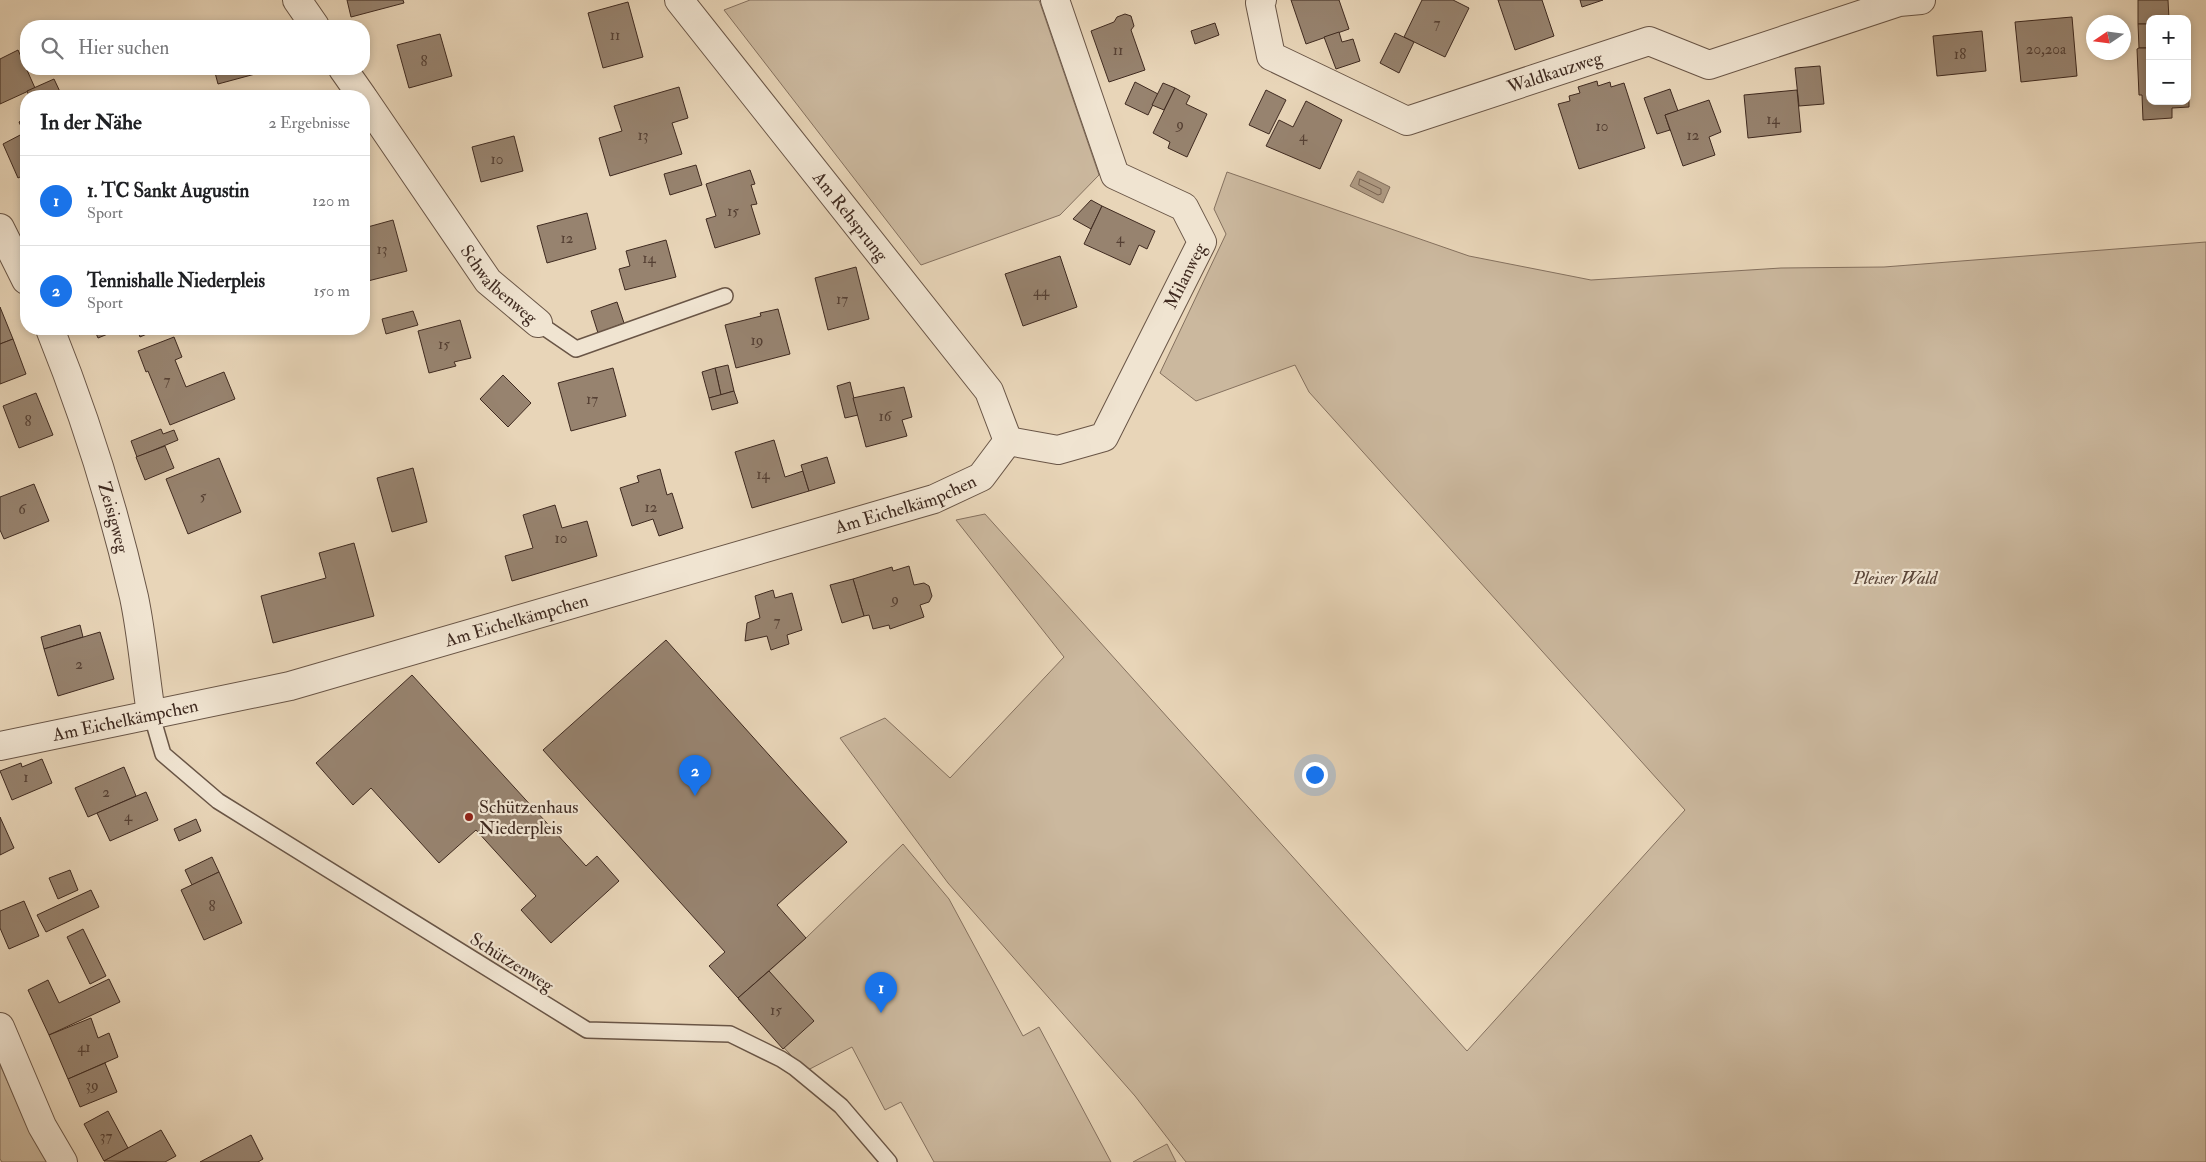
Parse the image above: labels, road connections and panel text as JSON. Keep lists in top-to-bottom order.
{
  "streets": {
    "street": [
      "Waldkauzweg",
      "Am Rehsprung",
      "Milanweg",
      "Schwalbenweg",
      "Am Eichelkämpchen",
      "Zeisigweg"
    ],
    "lane": ["Schützenweg"]
  },
  "crossings": [
    ["Am Rehsprung", "Milanweg"],
    ["Am Rehsprung", "Am Eichelkämpchen"],
    ["Milanweg", "Am Eichelkämpchen"],
    ["Am Eichelkämpchen", "Zeisigweg"],
    ["Am Eichelkämpchen", "Schützenweg"],
    ["Zeisigweg", "Schützenweg"]
  ],
  "parks": ["Pleiser Wald"],
  "places": ["Schützenhaus Niederpleis"],
  "house_numbers": [
    "7",
    "11",
    "20,20a",
    "11",
    "18",
    "8",
    "14",
    "9",
    "10",
    "13",
    "12",
    "4",
    "10",
    "15",
    "12",
    "4",
    "13",
    "14",
    "44",
    "17",
    "19",
    "15",
    "7",
    "17",
    "16",
    "8",
    "14",
    "5",
    "12",
    "6",
    "10",
    "9",
    "7",
    "2",
    "1",
    "2",
    "4",
    "8",
    "15",
    "41",
    "39",
    "37"
  ],
  "north": "left",
  "page": {
    "map_buttons": ["+", "−"],
    "search": "Hier suchen",
    "heading": ["In der Nähe", "2 Ergebnisse"],
    "list": [
      {
        "mark": "1",
        "name": "1. TC Sankt Augustin",
        "note": "Sport",
        "value": "120 m"
      },
      {
        "mark": "2",
        "name": "Tennishalle Niederpleis",
        "note": "Sport",
        "value": "150 m"
      }
    ],
    "pins": ["2", "1"]
  }
}
